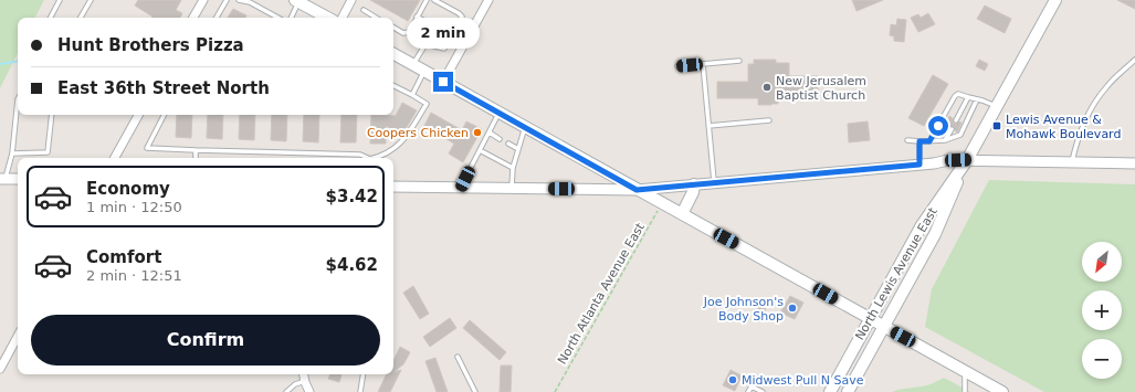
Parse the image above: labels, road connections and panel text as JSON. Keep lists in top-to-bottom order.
{
  "streets": {
    "main road": ["North Lewis Avenue East"],
    "path": ["North Atlanta Avenue East"]
  },
  "places": {
    "other": [
      "New Jerusalem Baptist Church",
      "Coopers Chicken",
      "Joe Johnson's Body Shop",
      "Midwest Pull N Save"
    ],
    "transit": ["Lewis Avenue & Mohawk Boulevard"]
  },
  "north": "bottom left",
  "page": {
    "bubble": "2 min",
    "banner": ["Hunt Brothers Pizza", "East 36th Street North"],
    "list": [
      {
        "name": "Economy",
        "note": "1 min · 12:50",
        "value": "$3.42"
      },
      {
        "name": "Comfort",
        "note": "2 min · 12:51",
        "value": "$4.62"
      }
    ],
    "map_buttons": ["+", "−"],
    "buttons": "Confirm"
  }
}
